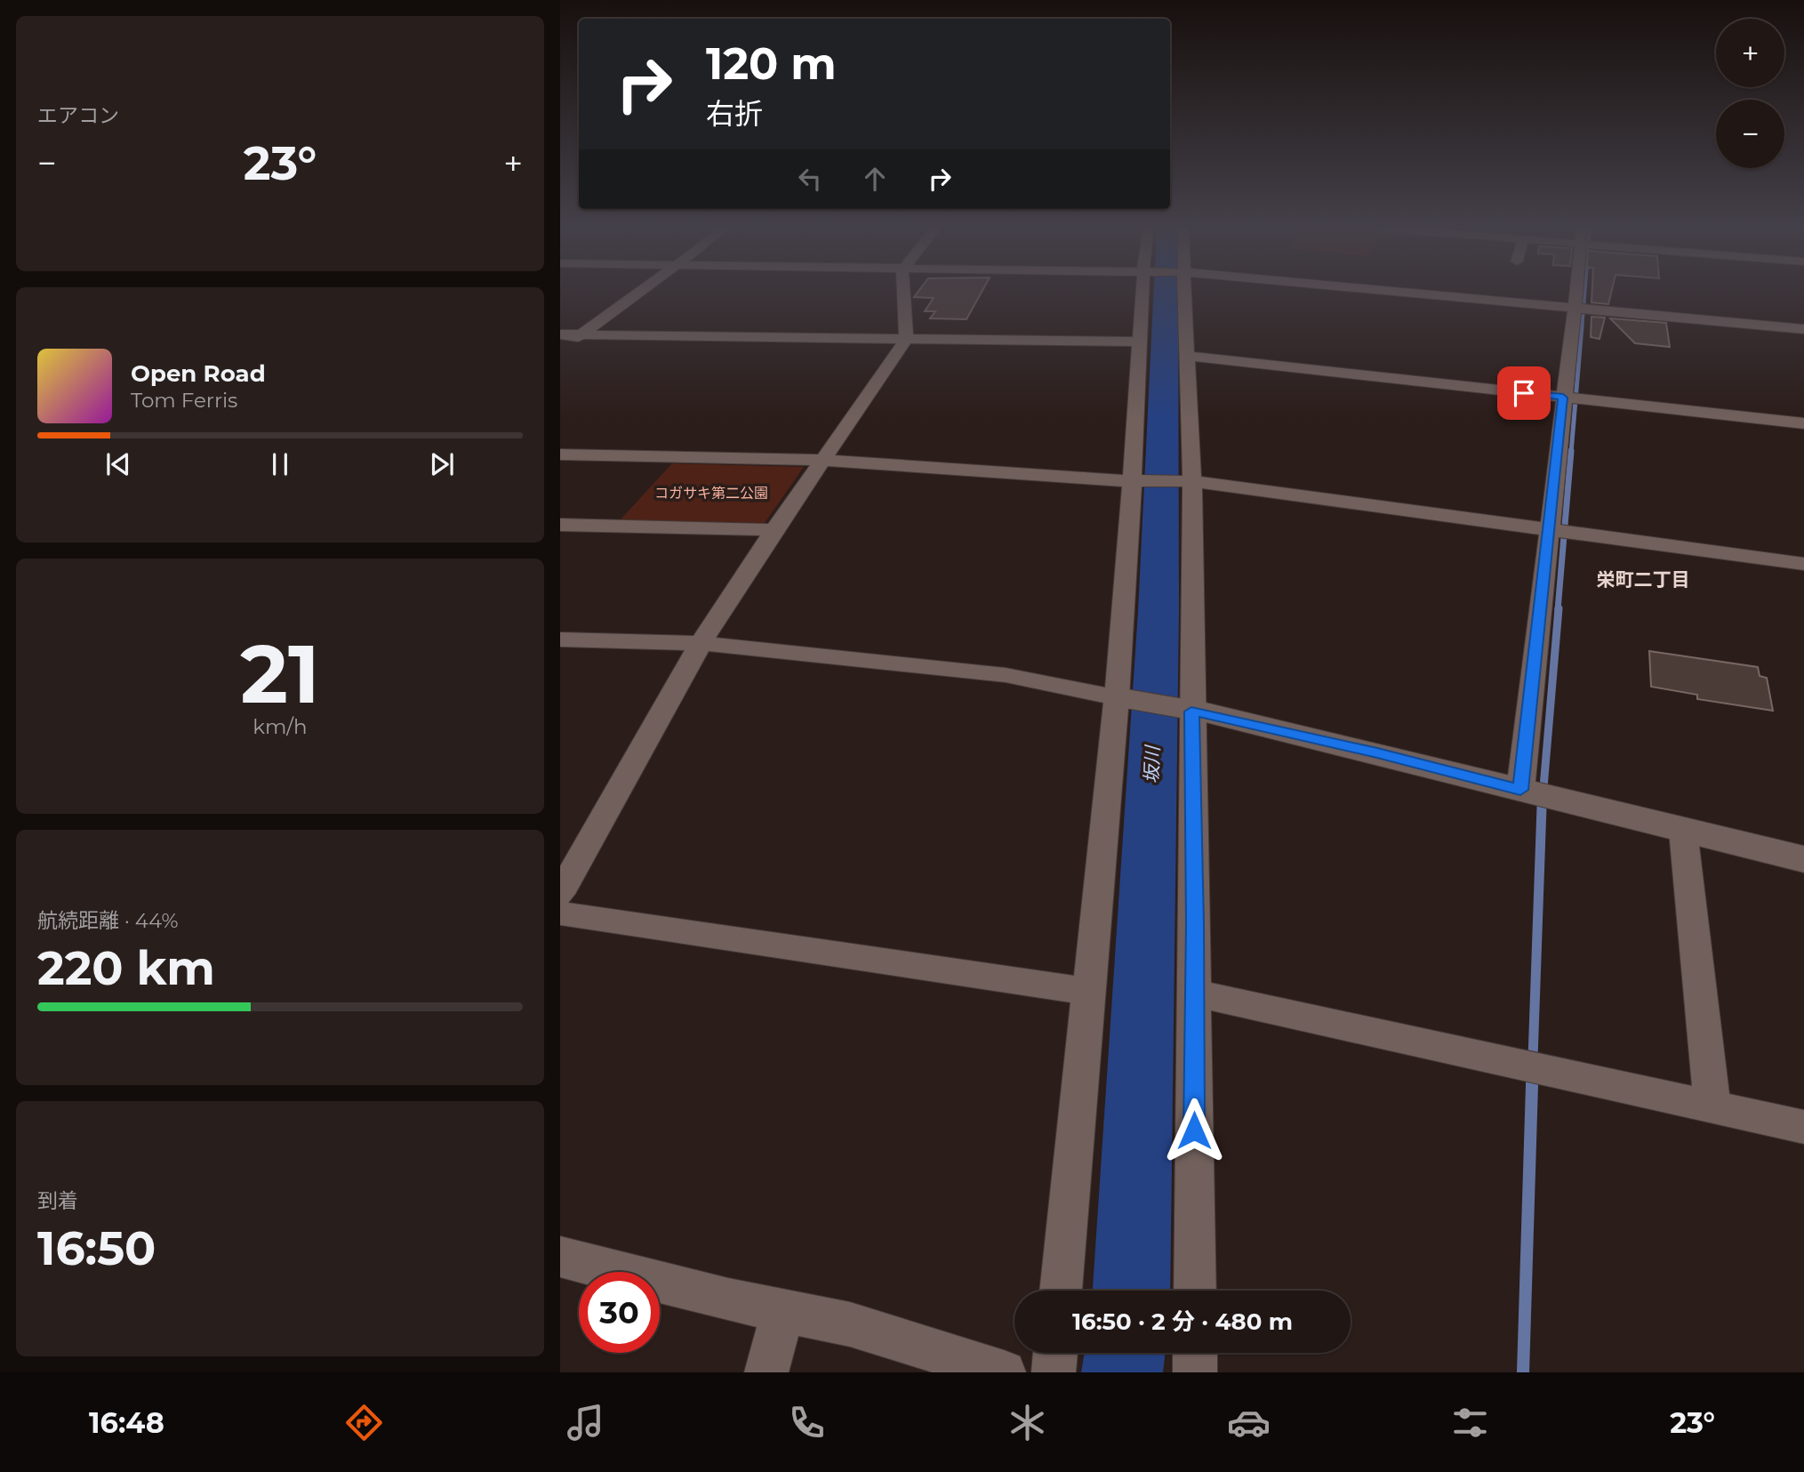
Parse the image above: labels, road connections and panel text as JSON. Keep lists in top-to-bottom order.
{
  "districts": ["栄町二丁目"],
  "water": ["坂川"],
  "parks": ["コガサキ第二公園"],
  "page": {
    "tile": [
      "エアコン",
      ["21", "km/h"],
      ["航続距離 · 44%", "220 km"],
      ["到着", "16:50"]
    ],
    "map_buttons": ["+", "−"],
    "turn": ["120 m", "右折"],
    "heat": ["−", "23°", "+"],
    "song": ["Open Road", "Tom Ferris"],
    "limit": "30",
    "trip": "16:50 · 2 分 · 480 m",
    "tabs": ["16:48", "23°"]
  }
}
